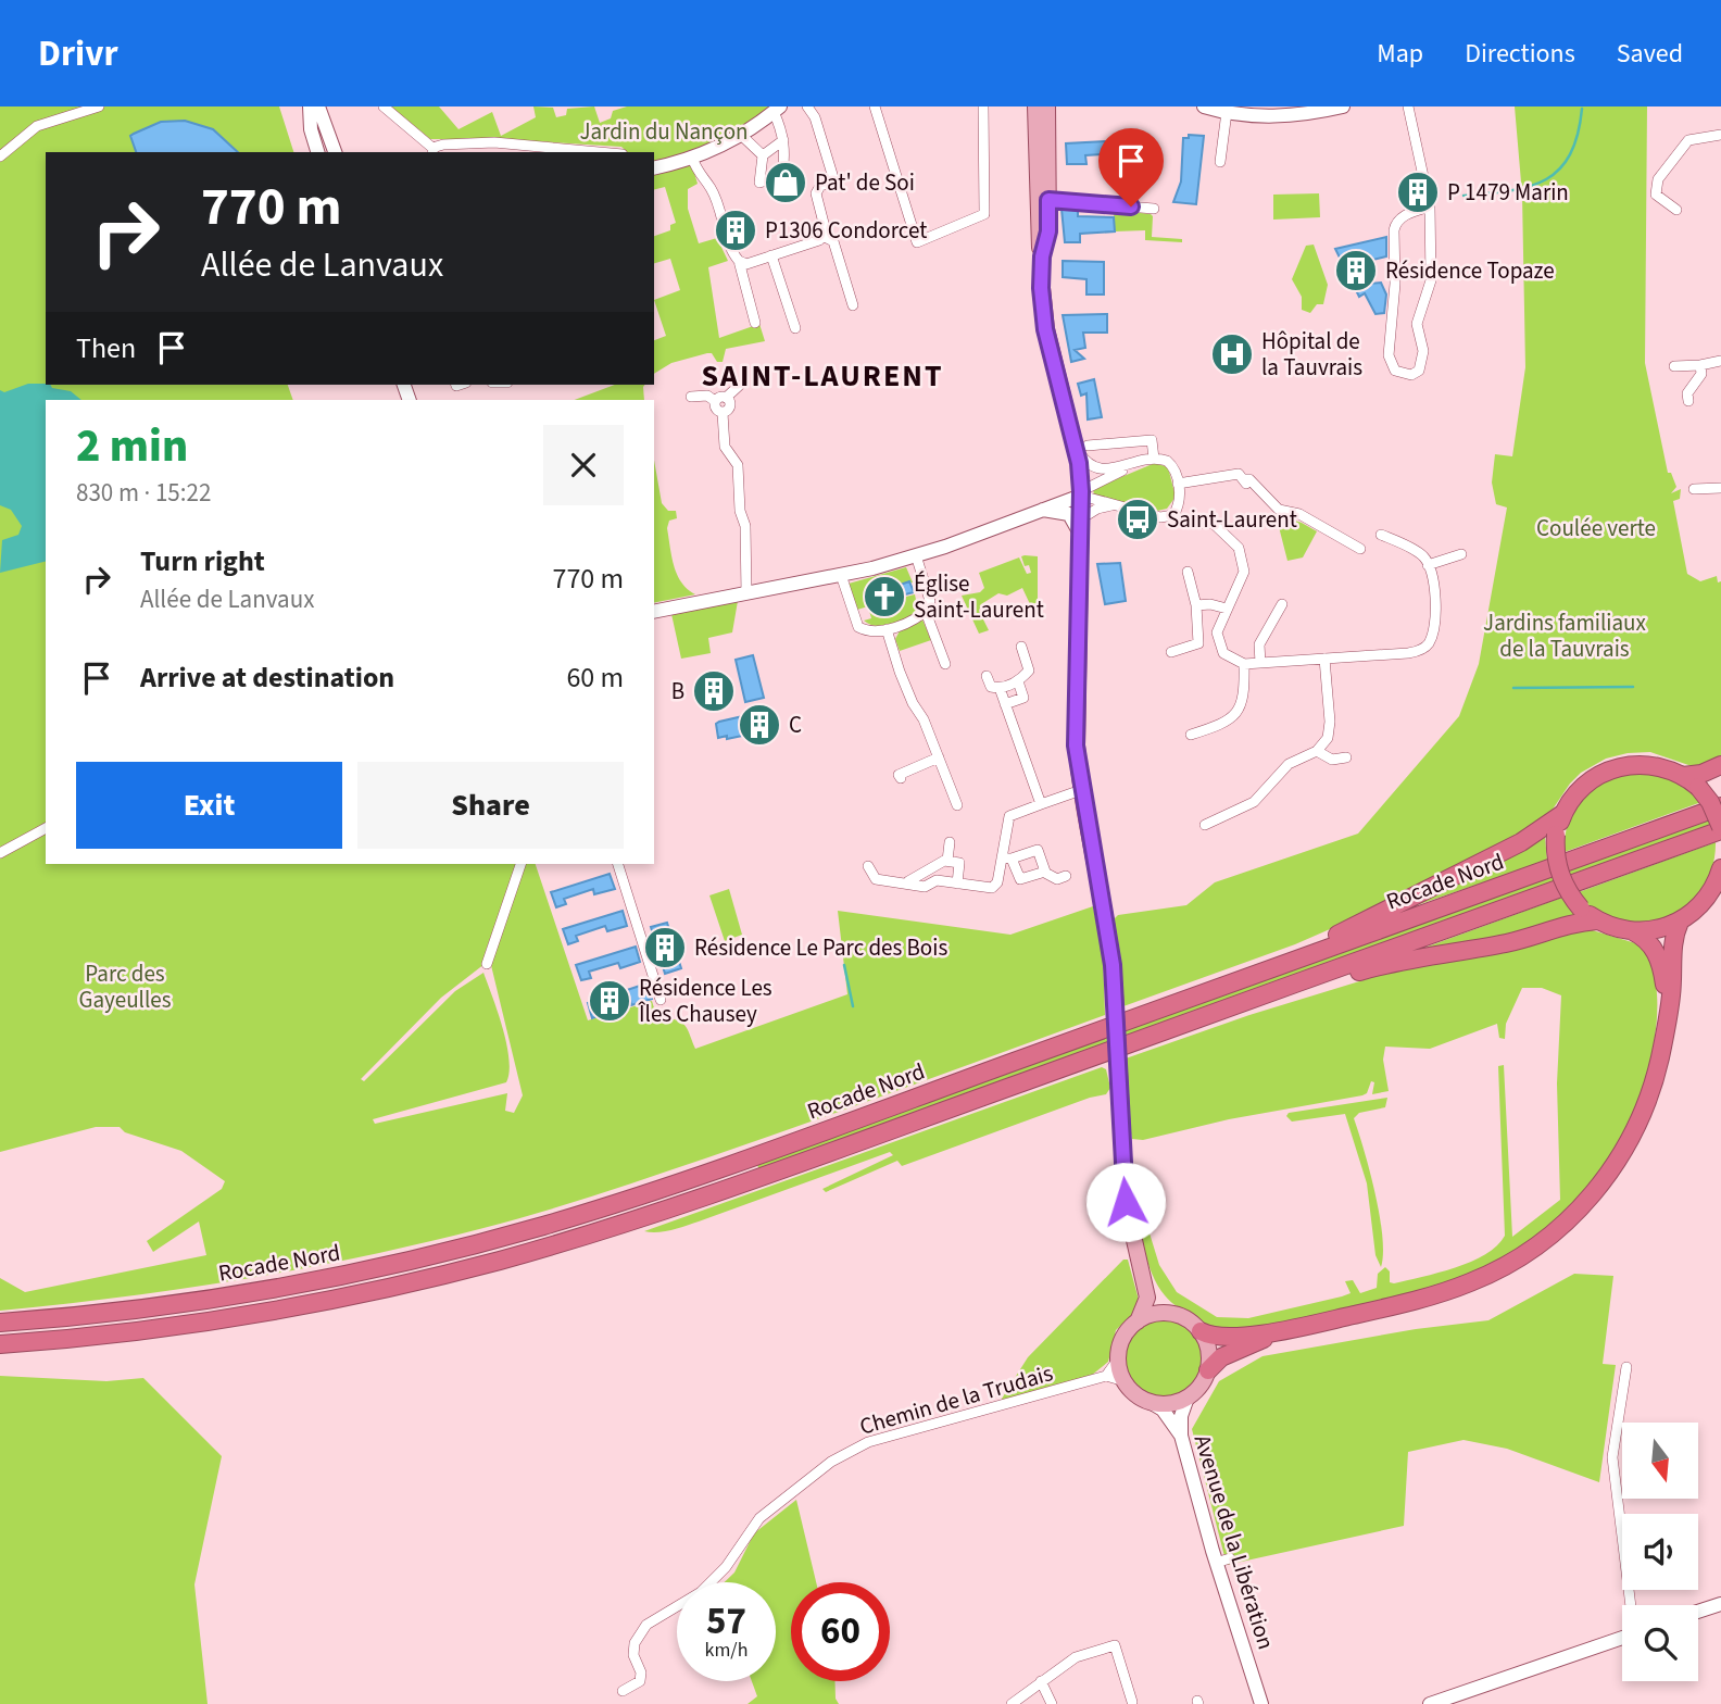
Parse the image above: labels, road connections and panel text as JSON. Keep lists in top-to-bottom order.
{
  "streets": {
    "highway": ["Rocade Nord"],
    "street": ["Chemin de la Trudais", "Avenue de la Libération"]
  },
  "districts": ["SAINT-LAURENT"],
  "parks": [
    "Jardin du Nançon",
    "Coulée verte",
    "Jardins familiaux de la Tauvrais",
    "Parc des Gayeulles"
  ],
  "places": {
    "shop": ["Pat' de Soi"],
    "building": [
      "P 1479 Marin",
      "P1306 Condorcet",
      "Résidence Topaze",
      "B",
      "C",
      "Résidence Le Parc des Bois",
      "Résidence Les Îles Chausey"
    ],
    "hospital": ["Hôpital de la Tauvrais"],
    "bus stop": ["Saint-Laurent"],
    "church": ["Église Saint-Laurent"]
  },
  "north": "bottom",
  "page": {
    "header": "Drivr",
    "nav": ["Map", "Directions", "Saved"],
    "turn": ["770 m", "Allée de Lanvaux"],
    "then": "Then",
    "heading": ["2 min", "830 m · 15:22"],
    "list": [
      {
        "name": "Turn right",
        "note": "Allée de Lanvaux",
        "value": "770 m"
      },
      {
        "name": "Arrive at destination",
        "value": "60 m"
      }
    ],
    "buttons": ["Exit", "Share"],
    "speed": "57 km/h",
    "limit": "60"
  }
}
